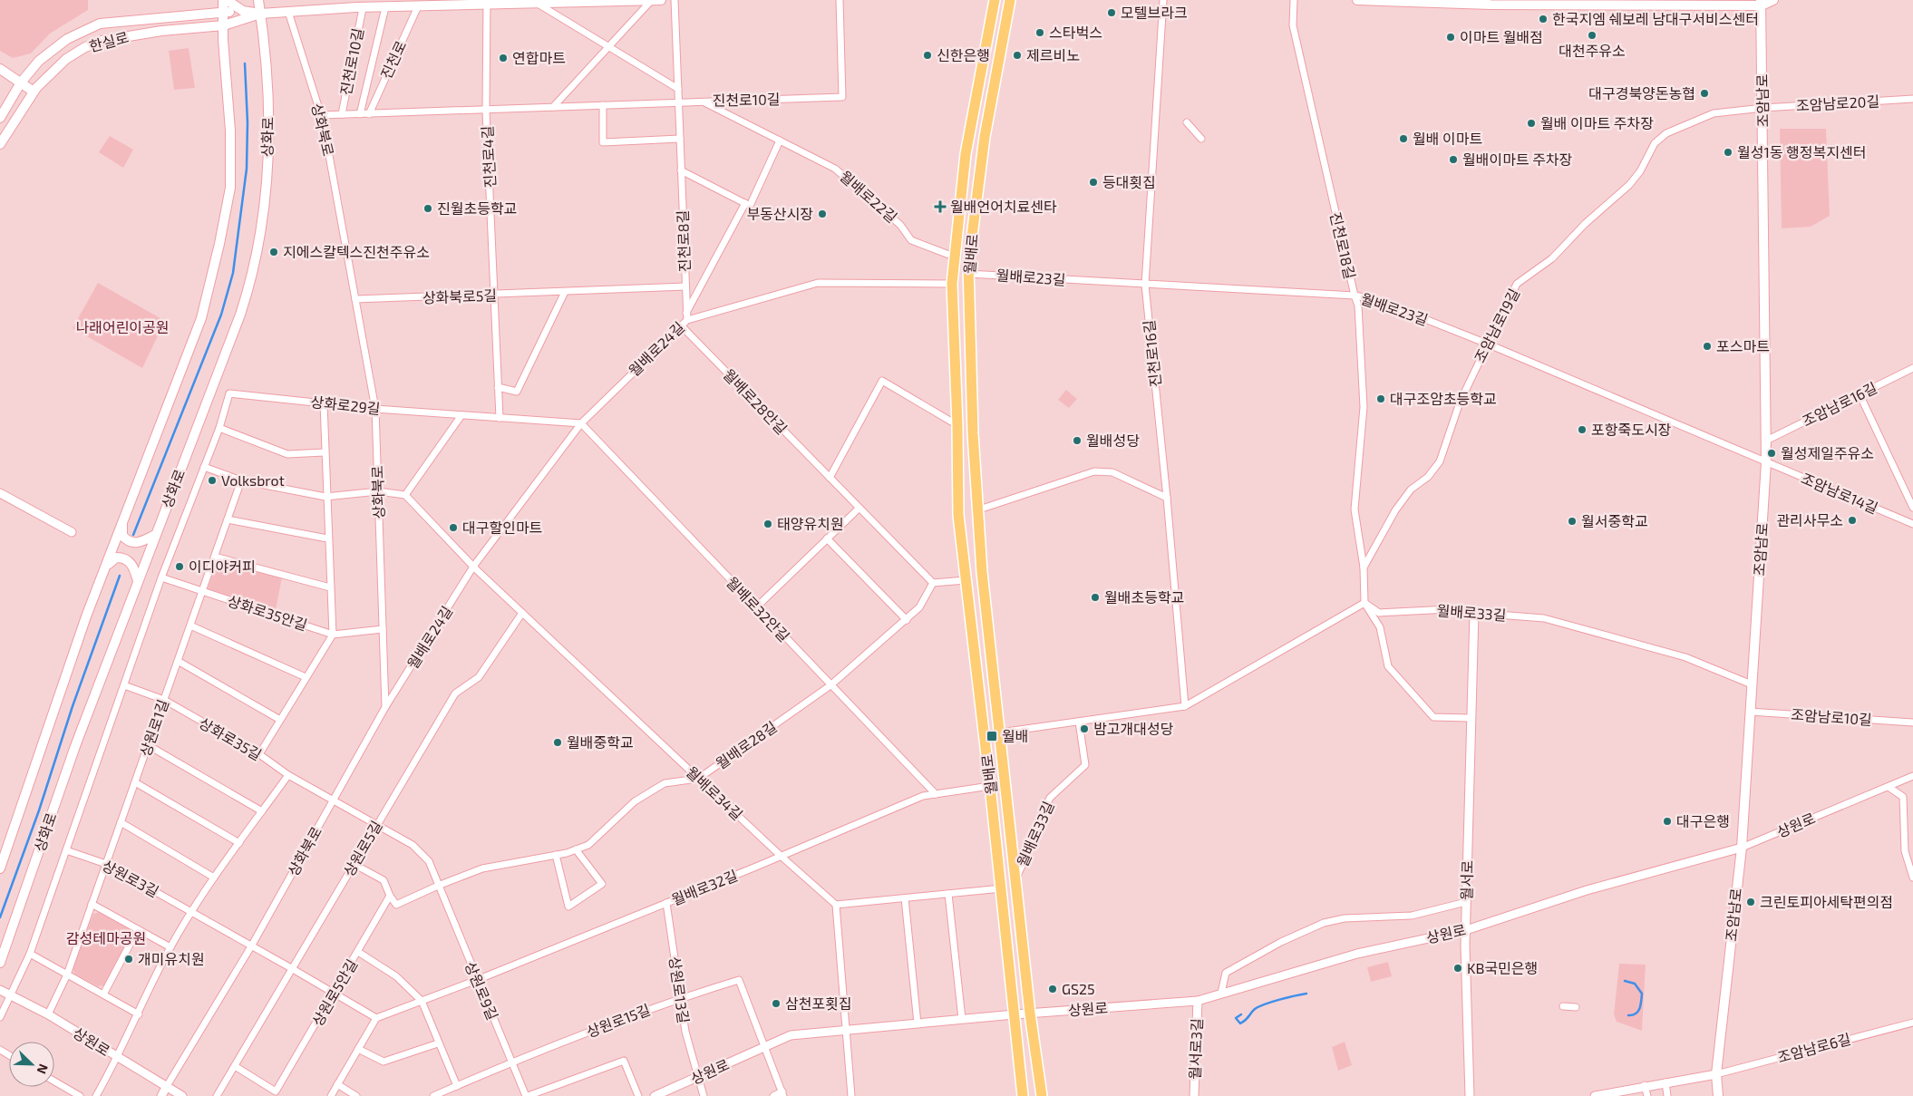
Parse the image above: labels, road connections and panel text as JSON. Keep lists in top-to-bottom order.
{
  "streets": {
    "main road": [
      "한실로",
      "조암남로",
      "상화로",
      "월배로"
    ],
    "street": [
      "진천로",
      "진천로10길",
      "조암남로20길",
      "상화북로",
      "진천로4길",
      "월배로22길",
      "진천로8길",
      "진천로18길",
      "월배로23길",
      "상화북로5길",
      "조암남로19길",
      "월배로24길",
      "진천로16길",
      "월배로28안길",
      "조암남로16길",
      "상화로29길",
      "조암남로14길",
      "월배로32안길",
      "상화로35안길",
      "월배로33길",
      "조암남로10길",
      "상원로1길",
      "상화로35길",
      "월배로28길",
      "월배로34길",
      "상원로",
      "상원로5길",
      "상원로3길",
      "월서로",
      "월배로32길",
      "상원로13길",
      "상원로9길",
      "상원로5안길",
      "상원로15길",
      "조암남로6길",
      "월서로3길"
    ]
  },
  "crossings": [
    ["한실로", "상화로"],
    ["진천로", "진천로10길"],
    ["진천로10길", "상화북로"],
    ["진천로10길", "진천로4길"],
    ["진천로10길", "월배로22길"],
    ["진천로10길", "진천로8길"],
    ["조암남로", "조암남로20길"],
    ["조암남로", "월배로23길"],
    ["조암남로", "조암남로19길"],
    ["조암남로", "조암남로16길"],
    ["조암남로", "조암남로14길"],
    ["조암남로", "월배로33길"],
    ["조암남로", "조암남로10길"],
    ["조암남로", "상원로"],
    ["조암남로", "조암남로6길"],
    ["조암남로20길", "조암남로19길"],
    ["상화북로", "상화북로5길"],
    ["상화북로", "월배로24길"],
    ["상화북로", "상화로29길"],
    ["상화북로", "상화로35길"],
    ["상화북로", "상원로"],
    ["상화북로", "상원로9길"],
    ["진천로4길", "상화북로5길"],
    ["진천로4길", "상화로29길"],
    ["월배로22길", "월배로"],
    ["진천로8길", "상화북로5길"],
    ["진천로8길", "월배로24길"],
    ["진천로18길", "월배로23길"],
    ["진천로18길", "조암남로19길"],
    ["진천로18길", "월배로33길"],
    ["월배로", "월배로23길"],
    ["월배로", "월배로24길"],
    ["월배로", "진천로16길"],
    ["월배로", "월배로33길"],
    ["월배로", "상원로"],
    ["월배로", "월배로32길"],
    ["월배로23길", "조암남로19길"],
    ["월배로23길", "진천로16길"],
    ["월배로23길", "조암남로14길"],
    ["월배로24길", "월배로28안길"],
    ["월배로24길", "상화로29길"],
    ["월배로24길", "월배로32안길"],
    ["월배로24길", "월배로34길"],
    ["월배로28안길", "월배로28길"],
    ["상화로29길", "월배로32안길"],
    ["월배로32안길", "월배로28길"],
    ["월배로32안길", "월배로32길"],
    ["상화로35안길", "상원로1길"],
    ["월배로33길", "월서로"],
    ["상원로1길", "상화로35길"],
    ["상원로1길", "상원로"],
    ["상원로1길", "상원로3길"],
    ["상화로35길", "상원로9길"],
    ["월배로28길", "월배로34길"],
    ["월배로28길", "상원로9길"],
    ["월배로34길", "상원로5길"],
    ["월배로34길", "월배로32길"],
    ["상원로", "월서로"],
    ["상원로", "상원로13길"],
    ["상원로", "상원로15길"],
    ["상원로", "월서로3길"],
    ["상원로5길", "상원로9길"],
    ["상원로5길", "상원로5안길"],
    ["월배로32길", "상원로13길"],
    ["월배로32길", "상원로9길"],
    ["상원로13길", "상원로15길"],
    ["상원로9길", "상원로15길"]
  ],
  "parks": ["나래어린이공원", "감성테마공원"],
  "places": {
    "other": [
      "모텔브라크",
      "한국지엠 쉐보레 남대구서비스센터",
      "스타벅스",
      "대천주유소",
      "이마트 월배점",
      "신한은행",
      "제르비노",
      "연합마트",
      "대구경북양돈농협",
      "월배 이마트 주차장",
      "월배 이마트",
      "월성1동 행정복지센터",
      "월배이마트 주차장",
      "등대횟집",
      "진월초등학교",
      "부동산시장",
      "지에스칼텍스진천주유소",
      "포스마트",
      "대구조암초등학교",
      "포항죽도시장",
      "월배성당",
      "월성제일주유소",
      "Volksbrot",
      "관리사무소",
      "월서중학교",
      "태양유치원",
      "대구할인마트",
      "이디야커피",
      "월배초등학교",
      "밤고개대성당",
      "월배중학교",
      "대구은행",
      "크린토피아세탁편의점",
      "개미유치원",
      "KB국민은행",
      "GS25",
      "삼천포횟집"
    ],
    "health": ["월배언어치료센타"],
    "transit": ["월배"]
  },
  "north": "bottom right"
}
